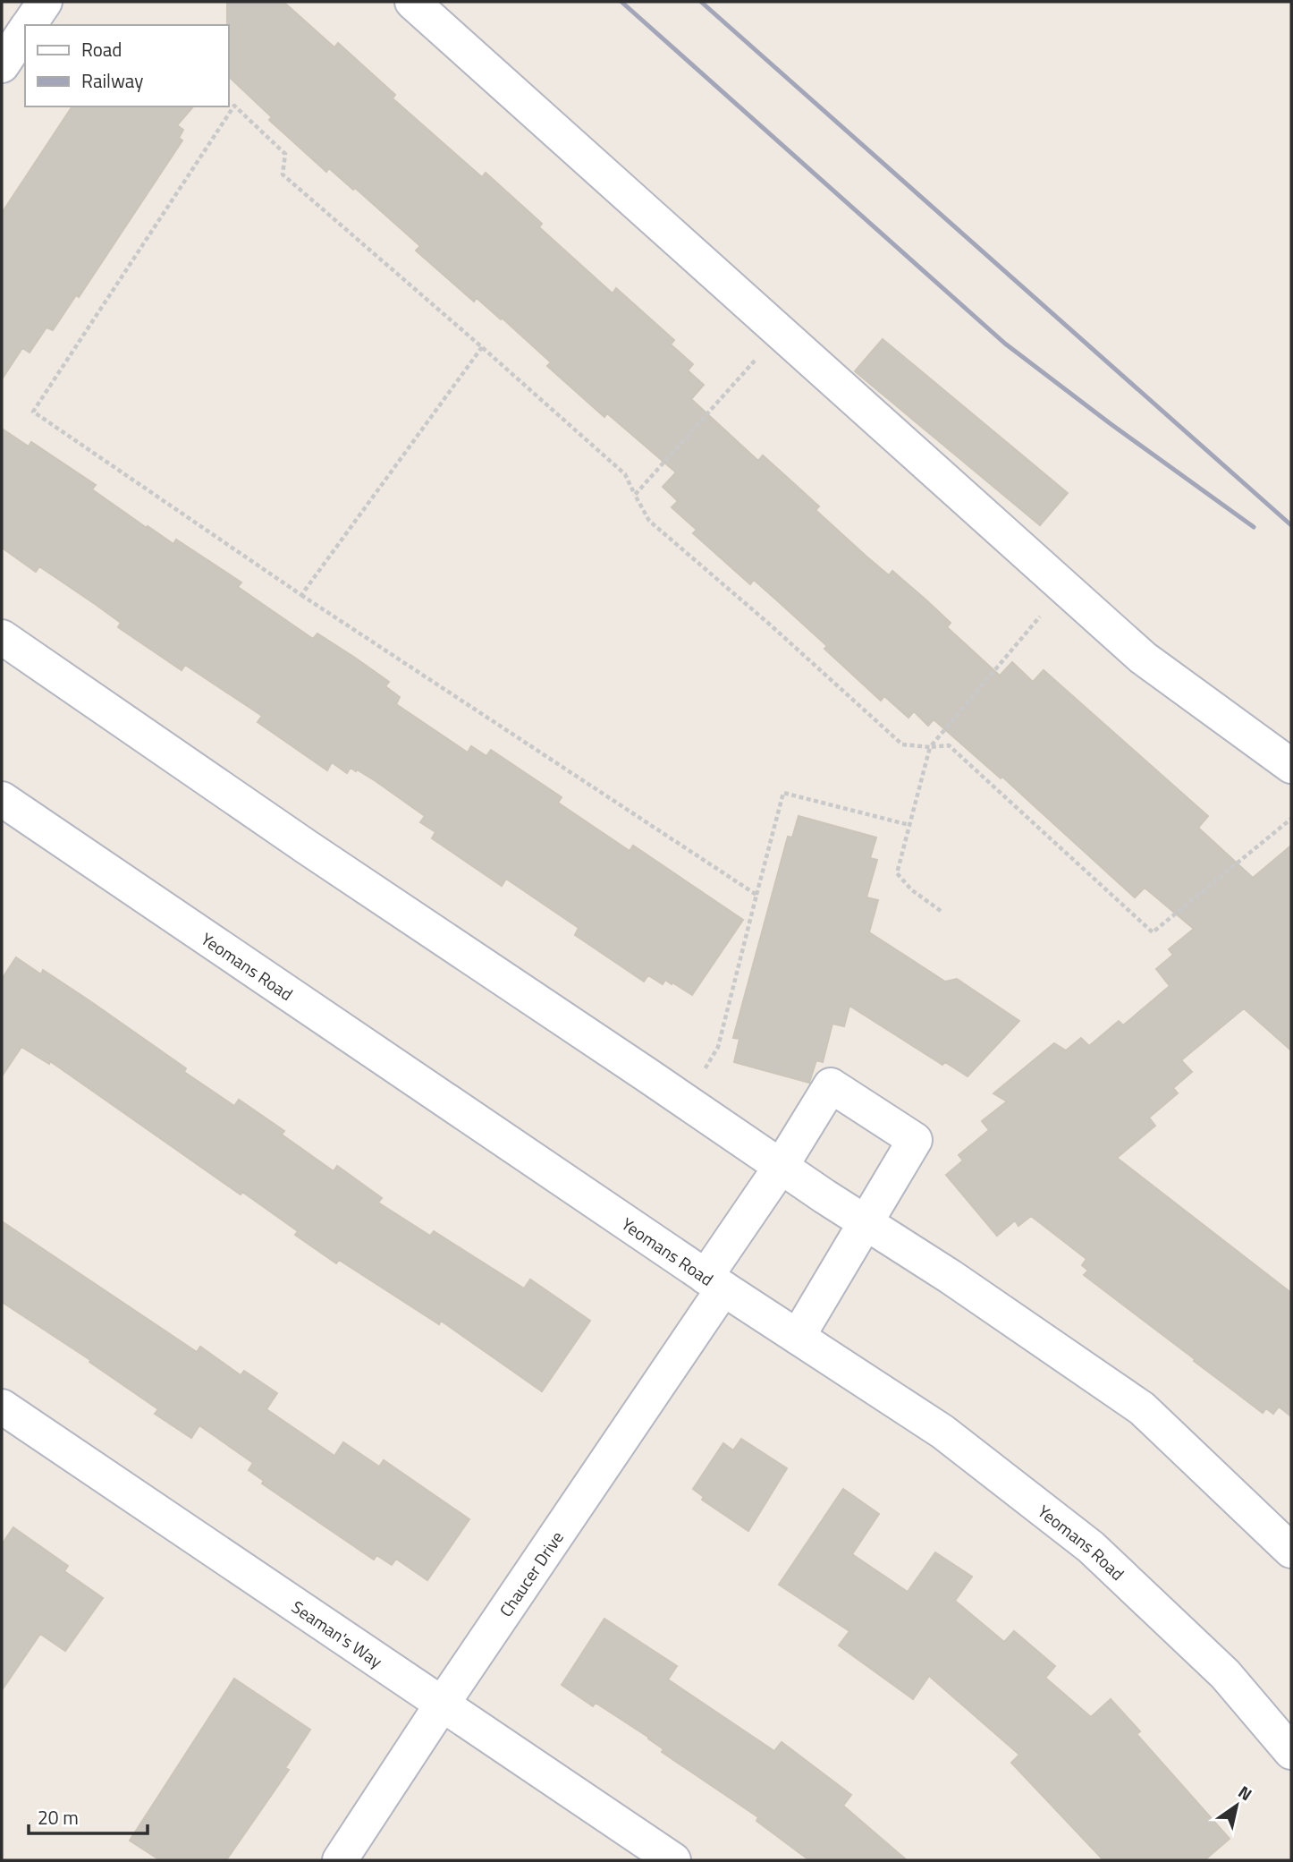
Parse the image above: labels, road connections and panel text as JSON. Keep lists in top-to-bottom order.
{
  "streets": {
    "street": ["Yeomans Road", "Chaucer Drive", "Seaman's Way"]
  },
  "crossings": [
    ["Yeomans Road", "Chaucer Drive"],
    ["Chaucer Drive", "Seaman's Way"]
  ],
  "legend": ["Road", "Railway"],
  "scale_bar": "20 m",
  "north": "top right"
}
